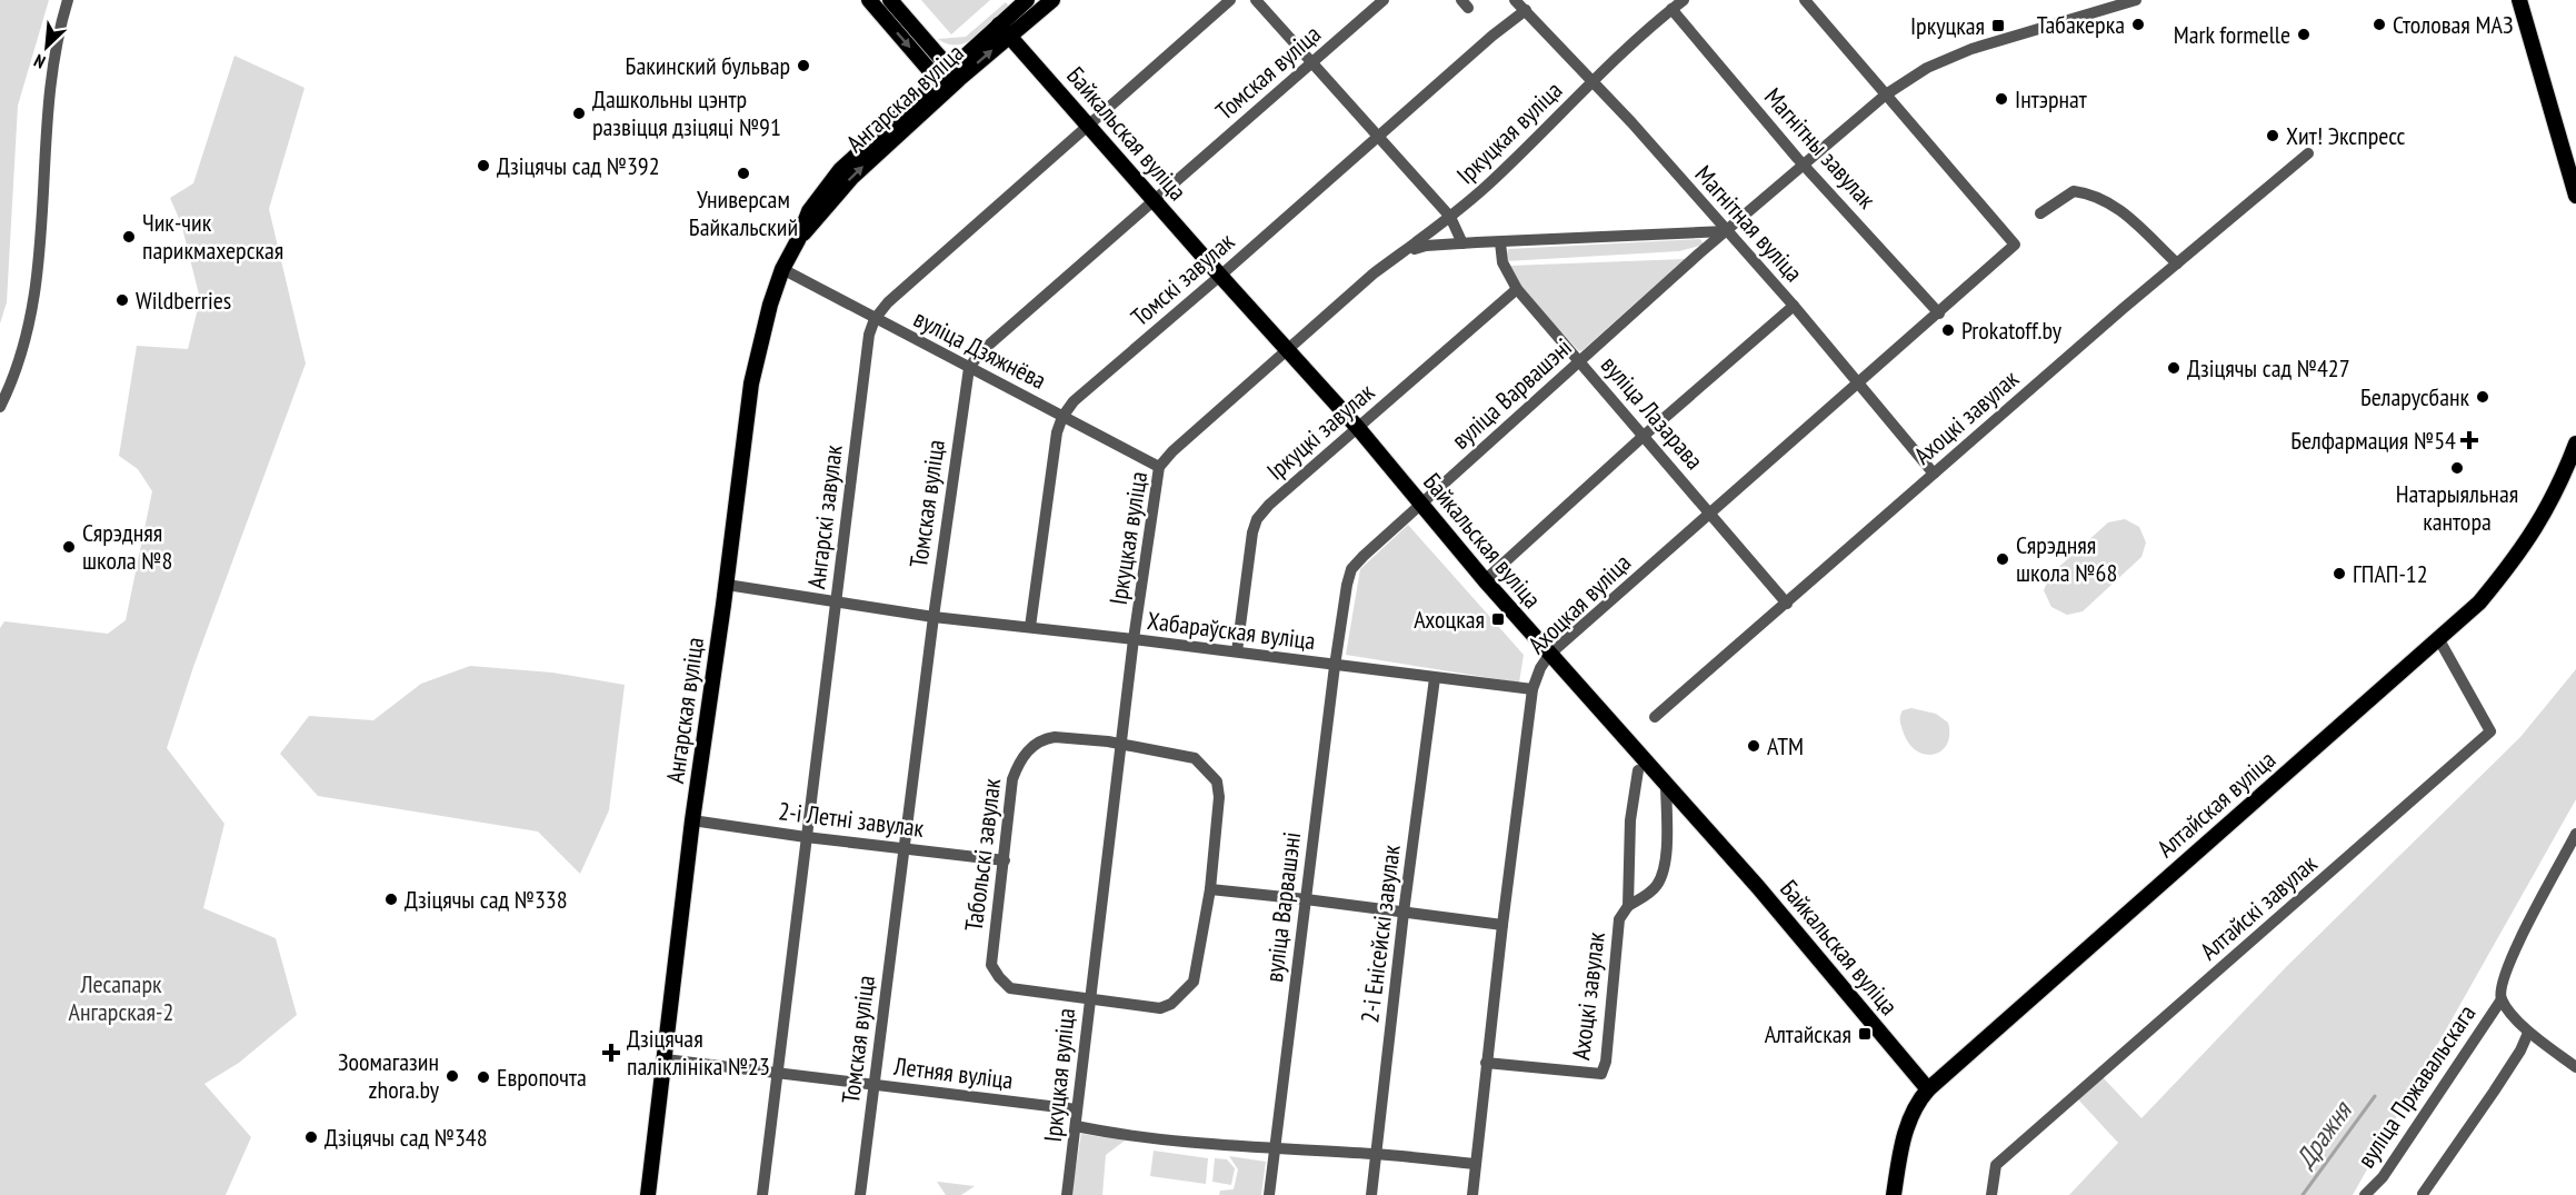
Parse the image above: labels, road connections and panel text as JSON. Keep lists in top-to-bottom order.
{
  "streets": {
    "main road": ["Ангарская вуліца", "Байкальская вуліца", "Алтайская вуліца"],
    "street": [
      "Томская вуліца",
      "Іркуцкая вуліца",
      "Магнітны завулак",
      "Магнітная вуліца",
      "Томскі завулак",
      "вуліца Дзяжнёва",
      "вуліца Варвашэні",
      "вуліца Лазарава",
      "Ахоцкі завулак",
      "Іркуцкі завулак",
      "Ангарскі завулак",
      "Ахоцкая вуліца",
      "Хабараўская вуліца",
      "2-і Летні завулак",
      "Табольскі завулак",
      "Алтайскі завулак",
      "2-і Енісейскі завулак",
      "Летняя вуліца",
      "вуліца Пржавальскага"
    ]
  },
  "crossings": [
    ["Томская вуліца", "Байкальская вуліца"],
    ["Томская вуліца", "вуліца Дзяжнёва"],
    ["Томская вуліца", "Хабараўская вуліца"],
    ["Томская вуліца", "2-і Летні завулак"],
    ["Томская вуліца", "Летняя вуліца"],
    ["Ангарская вуліца", "Байкальская вуліца"],
    ["Ангарская вуліца", "вуліца Дзяжнёва"],
    ["Ангарская вуліца", "Хабараўская вуліца"],
    ["Ангарская вуліца", "2-і Летні завулак"],
    ["Ангарская вуліца", "Летняя вуліца"],
    ["Іркуцкая вуліца", "Байкальская вуліца"],
    ["Іркуцкая вуліца", "Магнітны завулак"],
    ["Іркуцкая вуліца", "Магнітная вуліца"],
    ["Іркуцкая вуліца", "вуліца Дзяжнёва"],
    ["Іркуцкая вуліца", "Хабараўская вуліца"],
    ["Іркуцкая вуліца", "Табольскі завулак"],
    ["Іркуцкая вуліца", "Летняя вуліца"],
    ["Байкальская вуліца", "Томскі завулак"],
    ["Байкальская вуліца", "вуліца Варвашэні"],
    ["Байкальская вуліца", "Іркуцкі завулак"],
    ["Байкальская вуліца", "Ангарскі завулак"],
    ["Байкальская вуліца", "Ахоцкая вуліца"],
    ["Байкальская вуліца", "Алтайская вуліца"],
    ["Магнітны завулак", "вуліца Варвашэні"],
    ["Магнітны завулак", "Ахоцкая вуліца"],
    ["Магнітная вуліца", "Томскі завулак"],
    ["Магнітная вуліца", "вуліца Варвашэні"],
    ["Магнітная вуліца", "Ахоцкі завулак"],
    ["Магнітная вуліца", "Ахоцкая вуліца"],
    ["Томскі завулак", "вуліца Дзяжнёва"],
    ["Томскі завулак", "Хабараўская вуліца"],
    ["вуліца Дзяжнёва", "Ангарскі завулак"],
    ["вуліца Варвашэні", "вуліца Лазарава"],
    ["вуліца Варвашэні", "Ахоцкая вуліца"],
    ["вуліца Варвашэні", "Хабараўская вуліца"],
    ["вуліца Лазарава", "Ахоцкі завулак"],
    ["вуліца Лазарава", "Іркуцкі завулак"],
    ["вуліца Лазарава", "Ахоцкая вуліца"],
    ["Ахоцкі завулак", "Ахоцкая вуліца"],
    ["Іркуцкі завулак", "Хабараўская вуліца"],
    ["Ангарскі завулак", "Хабараўская вуліца"],
    ["Ангарскі завулак", "2-і Летні завулак"],
    ["Ангарскі завулак", "Летняя вуліца"],
    ["Ахоцкая вуліца", "Хабараўская вуліца"],
    ["Хабараўская вуліца", "2-і Енісейскі завулак"],
    ["Алтайская вуліца", "Алтайскі завулак"],
    ["2-і Летні завулак", "Табольскі завулак"]
  ],
  "water": ["Дражня"],
  "parks": ["Лесапарк Ангарская-2"],
  "places": {
    "other": [
      "Табакерка",
      "Столовая МАЗ",
      "Mark formelle",
      "Бакинский бульвар",
      "Інтэрнат",
      "Дашкольны цэнтр развіцця дзіцяці №91",
      "Хит! Экспресс",
      "Дзіцячы сад №392",
      "Универсам Байкальский",
      "Чик-чик парикмахерская",
      "Wildberries",
      "Prokatoff.by",
      "Дзіцячы сад №427",
      "Беларусбанк",
      "Натарыяльная кантора",
      "Сярэдняя школа №8",
      "Сярэдняя школа №68",
      "ГПАП-12",
      "АТМ",
      "Дзіцячы сад №338",
      "Зоомагазин zhora.by",
      "Европочта",
      "Дзіцячы сад №348"
    ],
    "transit": ["Іркуцкая", "Ахоцкая", "Алтайская"],
    "health": ["Белфармация №54", "Дзіцячая паліклініка №23"]
  },
  "north": "bottom left"
}
